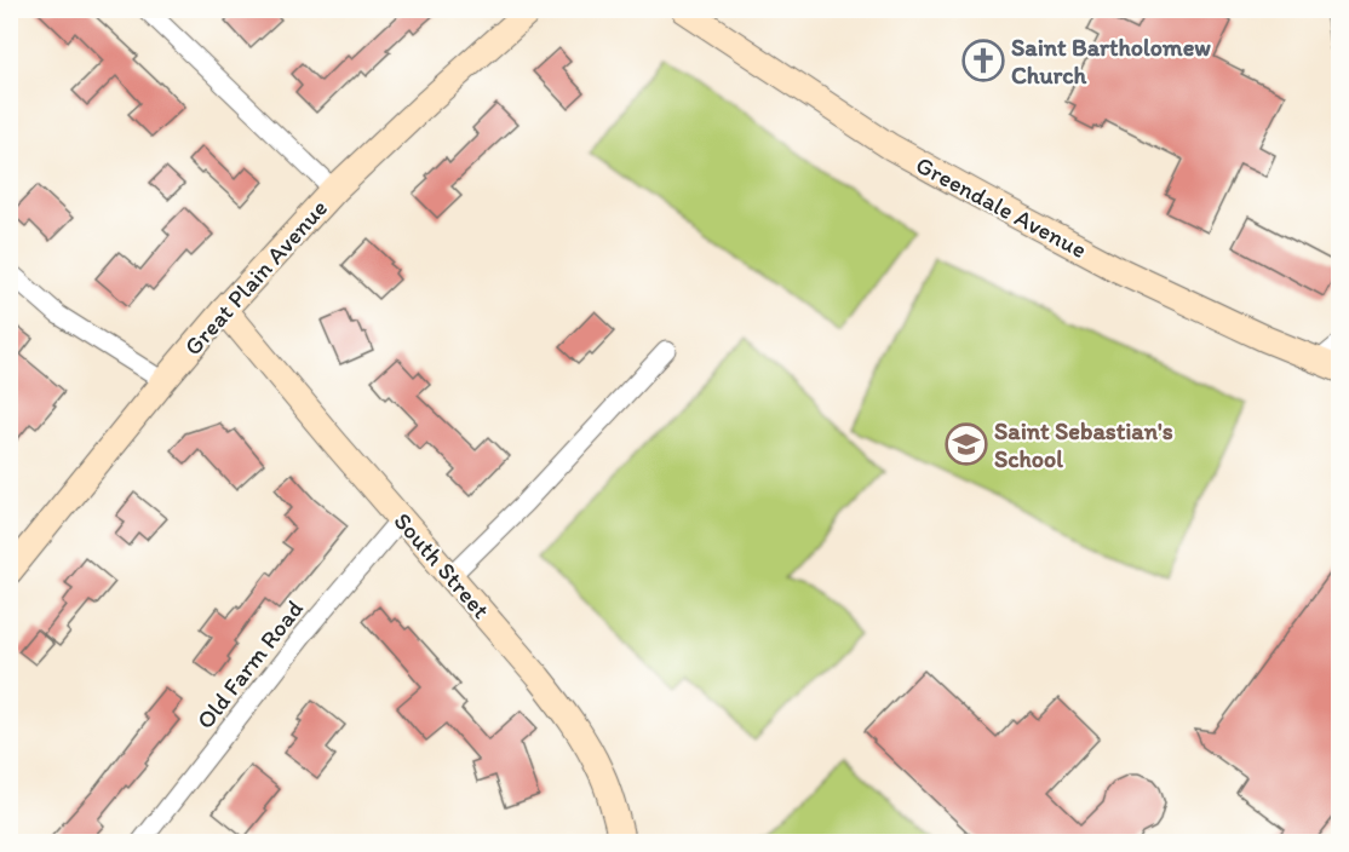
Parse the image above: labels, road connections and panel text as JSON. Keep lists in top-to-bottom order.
{
  "streets": {
    "main road": ["Greendale Avenue", "Great Plain Avenue", "South Street"],
    "street": ["Old Farm Road"]
  },
  "crossings": [
    ["Great Plain Avenue", "South Street"],
    ["South Street", "Old Farm Road"]
  ],
  "places": {
    "church": ["Saint Bartholomew Church"],
    "school or university": ["Saint Sebastian's School"]
  }
}
